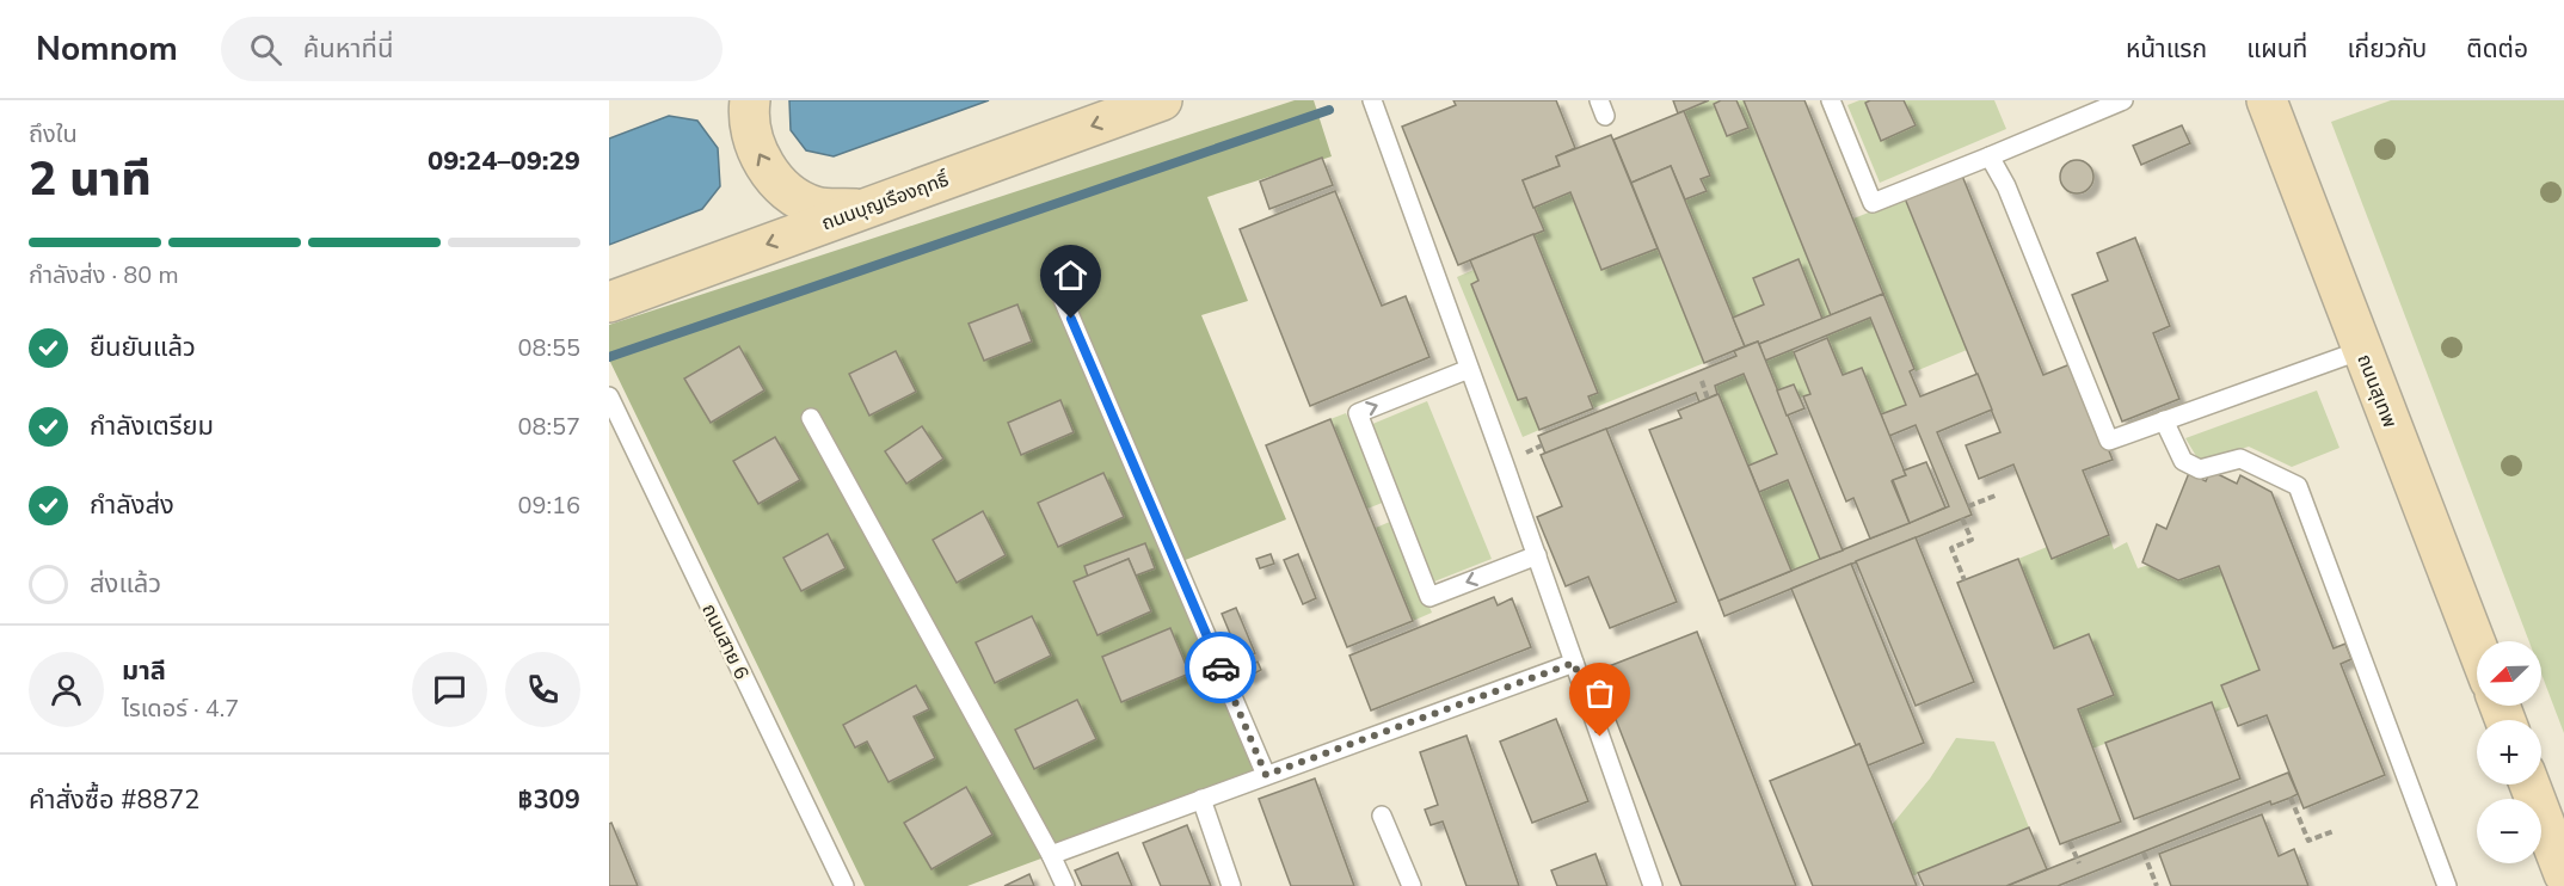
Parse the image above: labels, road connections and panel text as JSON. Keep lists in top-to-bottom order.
{
  "streets": {
    "main road": ["ถนนบุญเรืองฤทธิ์", "ถนนสุเทพ"],
    "lane": ["ถนนสาย 6"]
  },
  "one_way": ["ถนนบุญเรืองฤทธิ์"],
  "north": "bottom left",
  "page": {
    "header": "Nomnom",
    "search": "ค้นหาที่นี่",
    "nav": [
      "หน้าแรก",
      "แผนที่",
      "เกี่ยวกับ",
      "ติดต่อ"
    ],
    "heading": ["2 นาที", "ถึงใน", "09:24–09:29"],
    "panel": [
      "มาลี",
      "ไรเดอร์ · 4.7",
      "คำสั่งซื้อ #8872",
      "฿309"
    ],
    "bar": "กำลังส่ง · 80 m",
    "list": [
      ["ยืนยันแล้ว", "08:55"],
      ["กำลังเตรียม", "08:57"],
      ["กำลังส่ง", "09:16"],
      "ส่งแล้ว"
    ],
    "map_buttons": ["+", "−"]
  }
}
